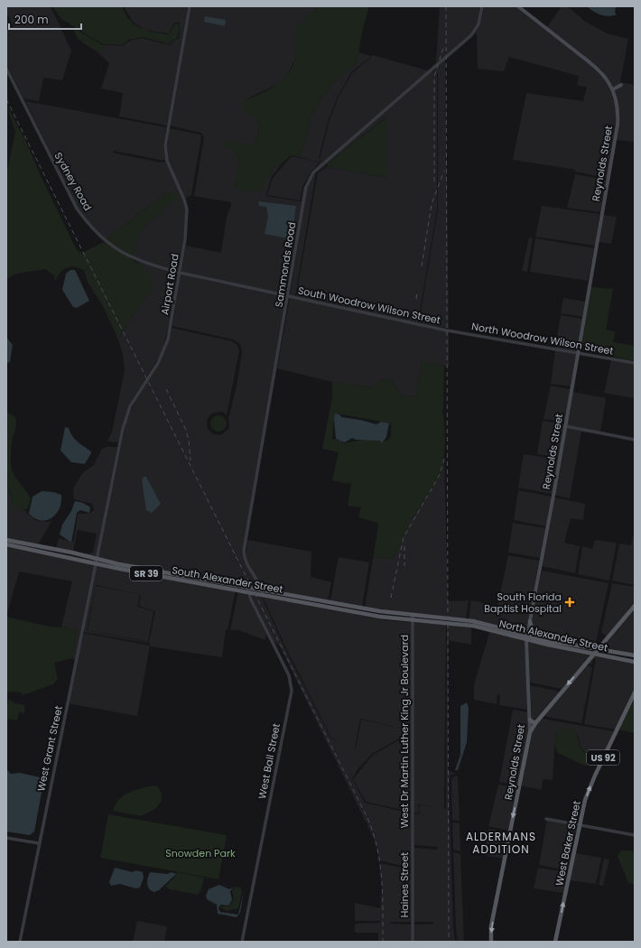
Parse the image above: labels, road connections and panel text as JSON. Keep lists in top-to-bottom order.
{
  "streets": {
    "main road": [
      "Reynolds Street",
      "SR 39",
      "South Alexander Street",
      "North Alexander Street",
      "US 92",
      "West Baker Street"
    ],
    "street": [
      "Sydney Road",
      "Sammonds Road",
      "Airport Road",
      "South Woodrow Wilson Street",
      "North Woodrow Wilson Street",
      "West Dr Martin Luther King Jr Boulevard",
      "West Grant Street",
      "West Ball Street",
      "Haines Street"
    ]
  },
  "crossings": [
    ["Reynolds Street", "North Woodrow Wilson Street"],
    ["Reynolds Street", "North Alexander Street"],
    ["Sydney Road", "Sammonds Road"],
    ["Sydney Road", "Airport Road"],
    ["Sydney Road", "South Woodrow Wilson Street"],
    ["Sammonds Road", "South Woodrow Wilson Street"],
    ["Sammonds Road", "South Alexander Street"],
    ["Airport Road", "South Alexander Street"],
    ["Airport Road", "West Grant Street"],
    ["South Woodrow Wilson Street", "North Woodrow Wilson Street"],
    ["South Alexander Street", "North Alexander Street"],
    ["South Alexander Street", "West Dr Martin Luther King Jr Boulevard"],
    ["South Alexander Street", "West Grant Street"],
    ["South Alexander Street", "West Ball Street"],
    ["West Dr Martin Luther King Jr Boulevard", "Haines Street"]
  ],
  "one_way": ["West Baker Street"],
  "districts": ["ALDERMANS ADDITION"],
  "parks": ["Snowden Park"],
  "places": {
    "health": ["South Florida Baptist Hospital"]
  },
  "scale_bar": "200 m"
}
